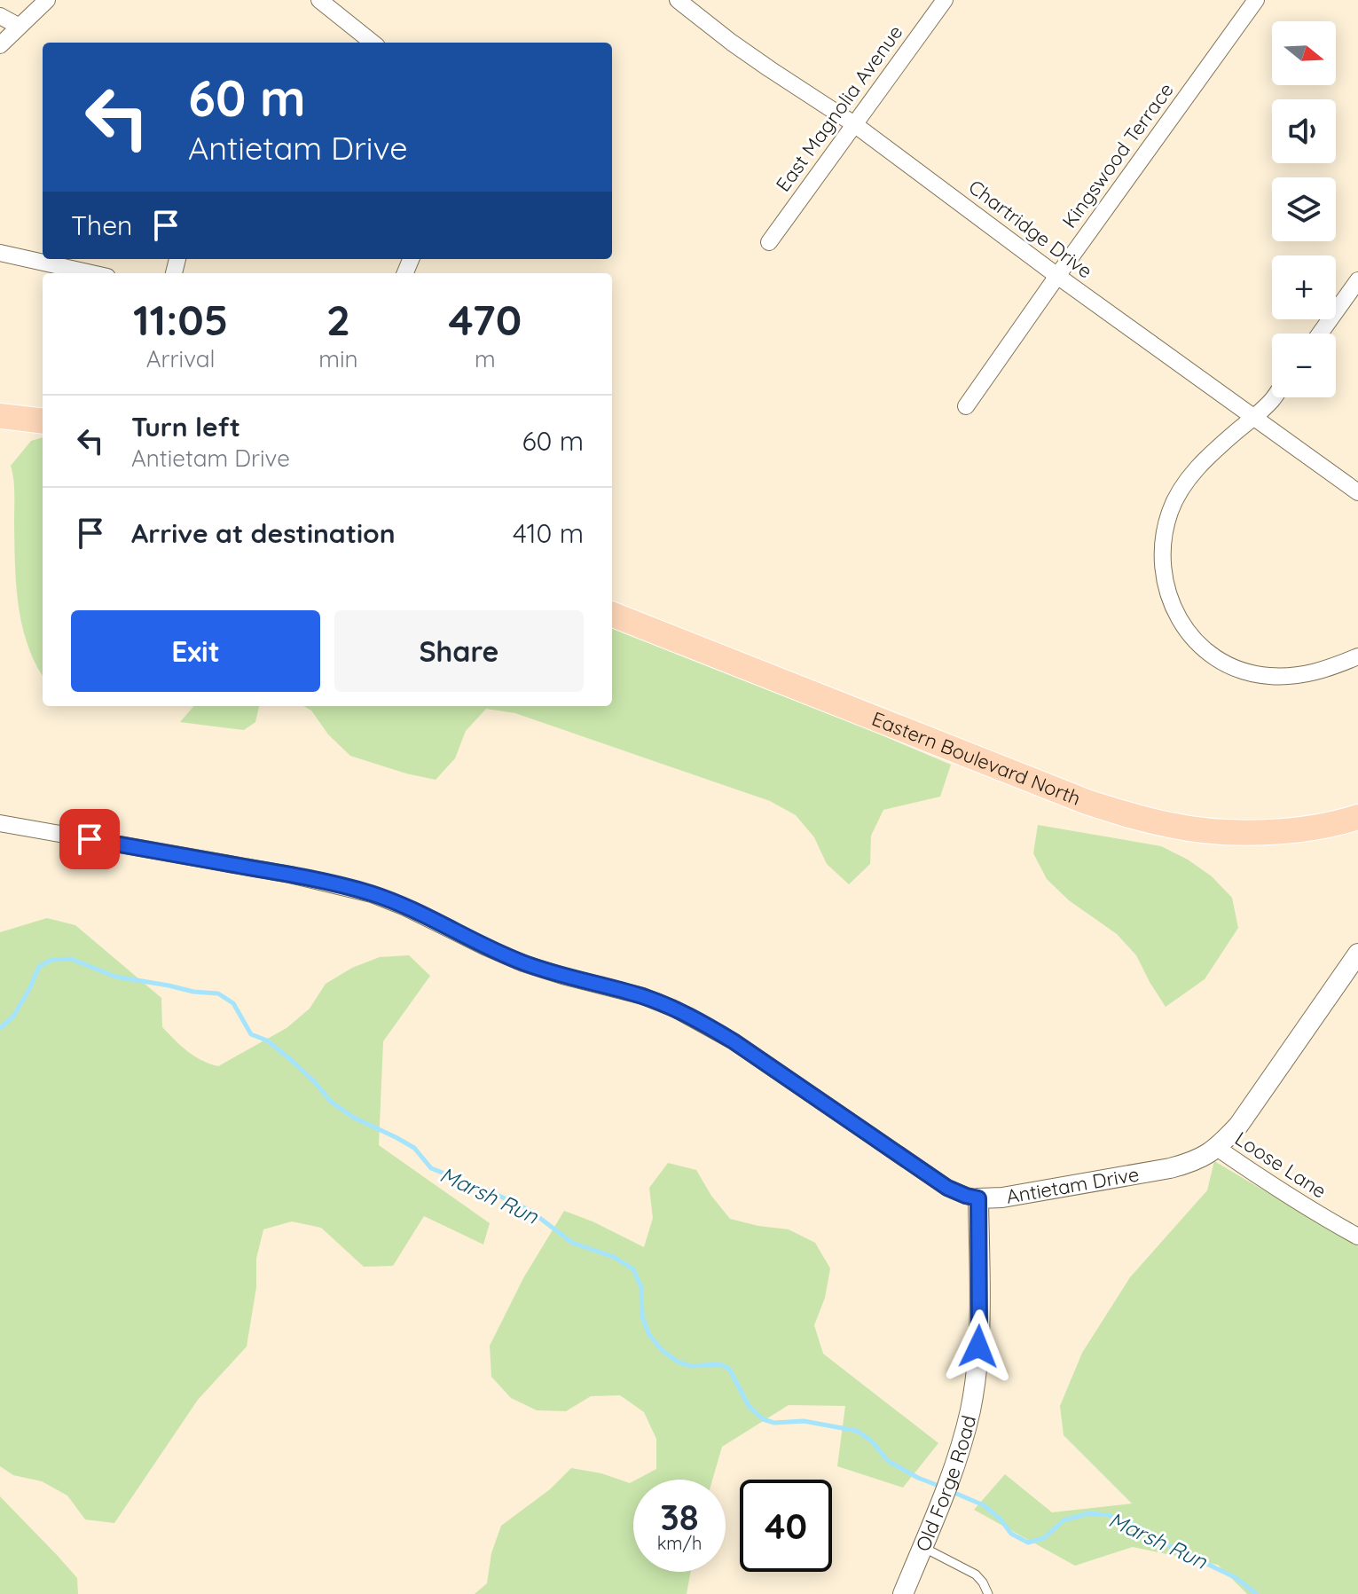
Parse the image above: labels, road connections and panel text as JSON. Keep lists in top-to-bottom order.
{
  "streets": {
    "main road": ["Eastern Boulevard North"],
    "street": [
      "East Magnolia Avenue",
      "Kingswood Terrace",
      "Chartridge Drive",
      "Loose Lane",
      "Antietam Drive",
      "Old Forge Road"
    ]
  },
  "crossings": [
    ["East Magnolia Avenue", "Chartridge Drive"],
    ["Kingswood Terrace", "Chartridge Drive"],
    ["Loose Lane", "Antietam Drive"],
    ["Antietam Drive", "Old Forge Road"]
  ],
  "water": ["Marsh Run"],
  "north": "right",
  "page": {
    "map_buttons": ["+", "−"],
    "turn": ["60 m", "Antietam Drive"],
    "then": "Then",
    "eta": [
      "11:05",
      "Arrival",
      "2",
      "min",
      "470",
      "m"
    ],
    "list": [
      {
        "name": "Turn left",
        "note": "Antietam Drive",
        "value": "60 m"
      },
      {
        "name": "Arrive at destination",
        "value": "410 m"
      }
    ],
    "buttons": ["Exit", "Share"],
    "speed": "38 km/h",
    "limit": "40"
  }
}
